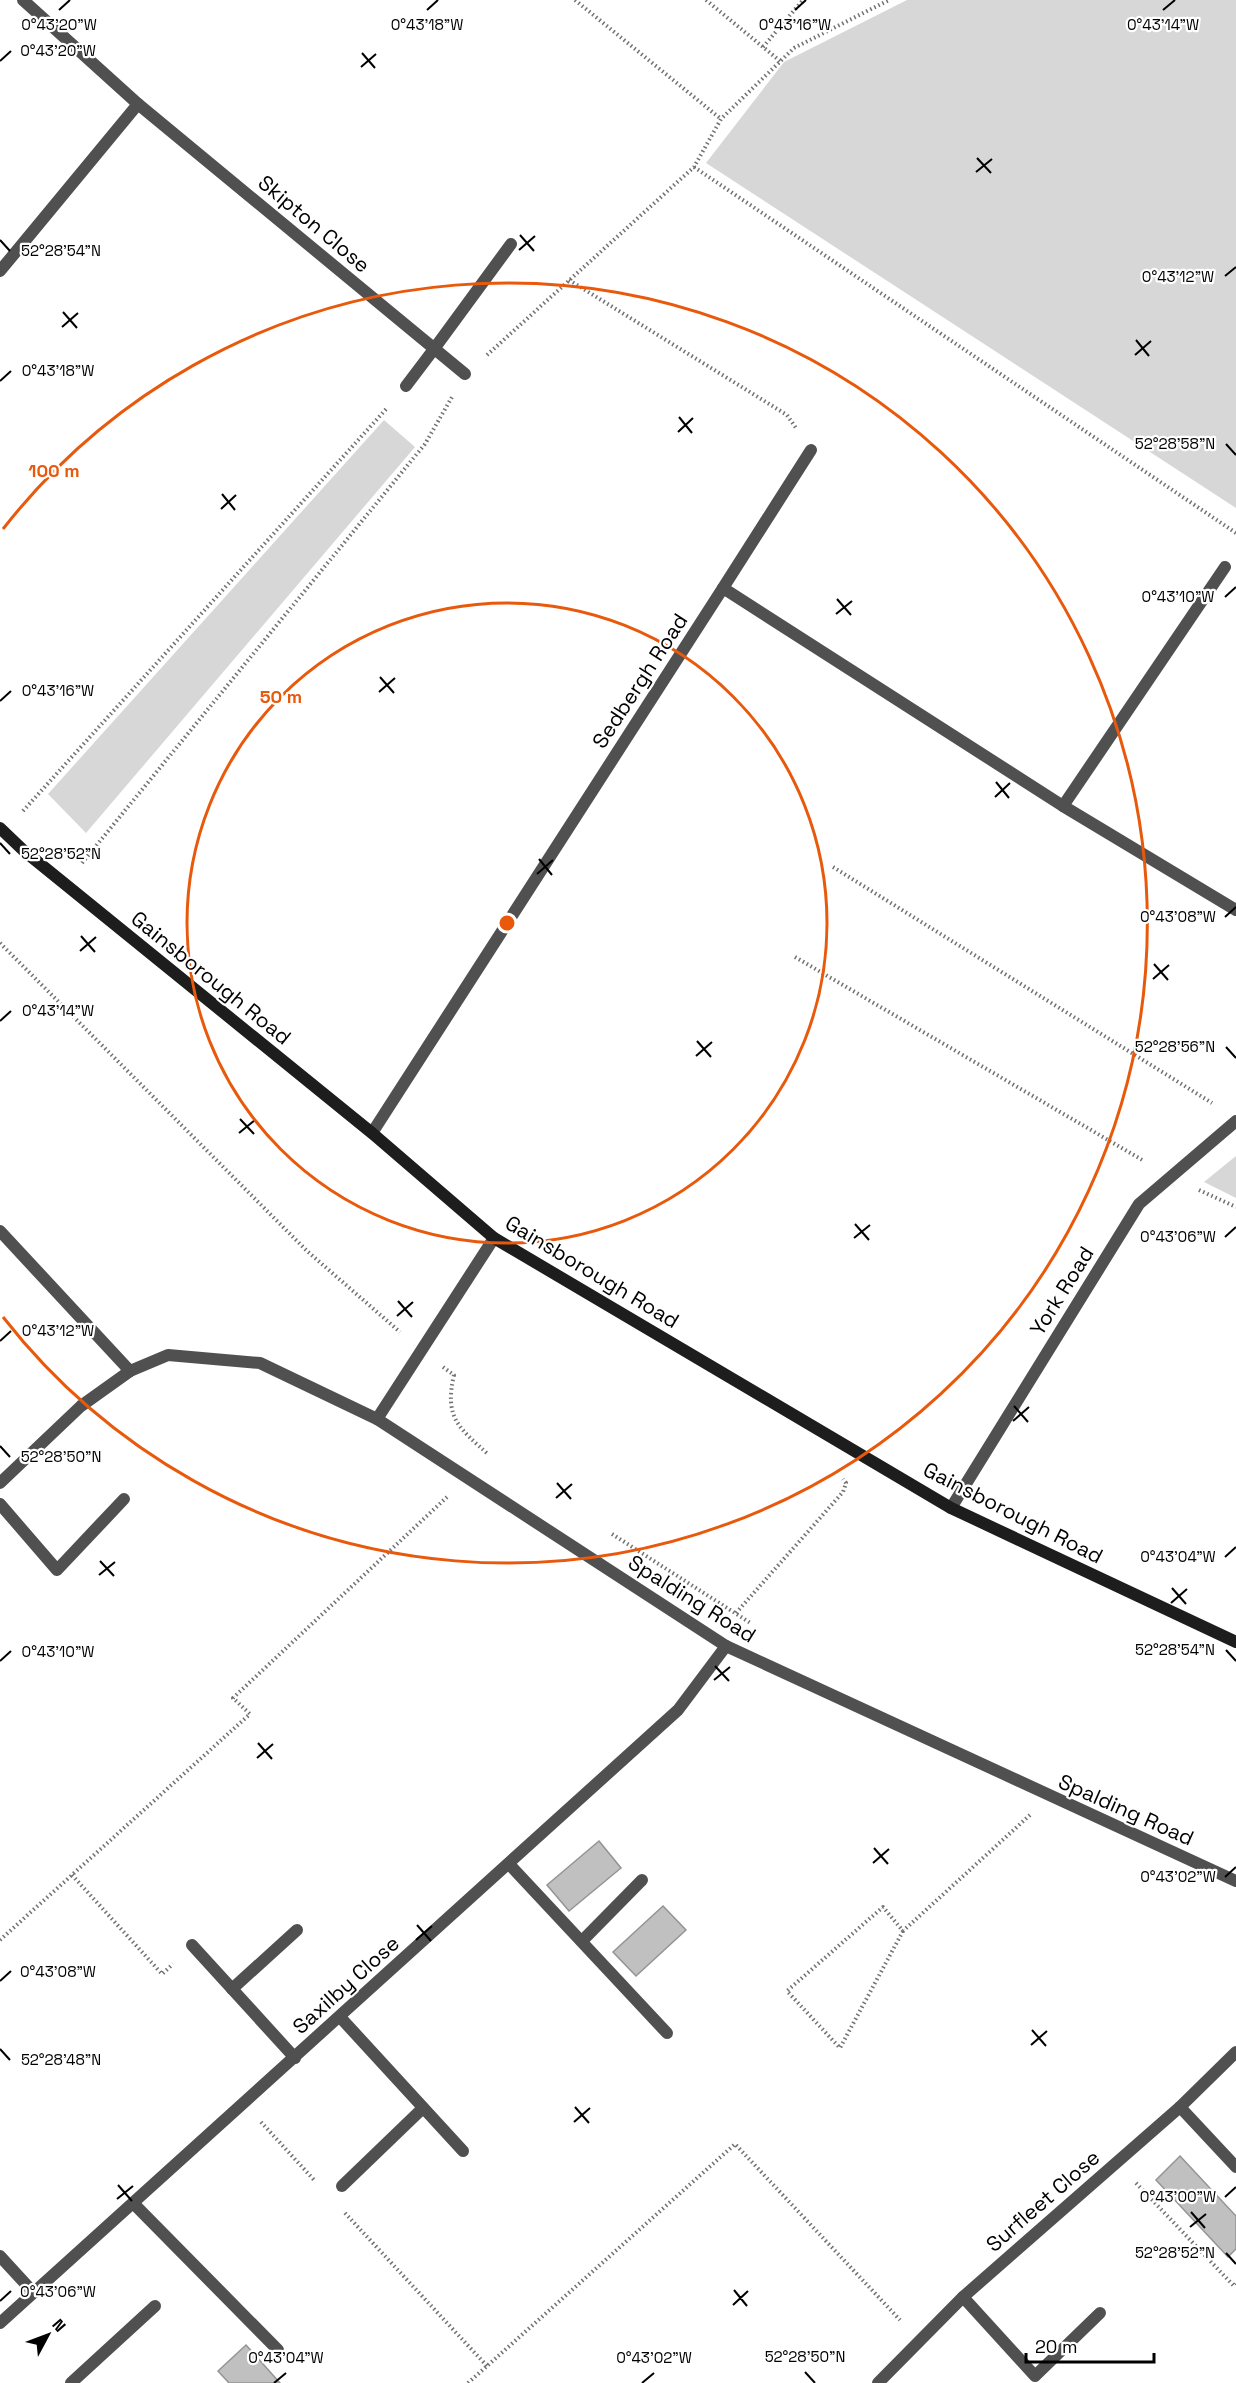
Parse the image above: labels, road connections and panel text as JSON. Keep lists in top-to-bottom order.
{
  "streets": {
    "street": [
      "Skipton Close",
      "Sedbergh Road",
      "Gainsborough Road",
      "York Road",
      "Spalding Road",
      "Saxilby Close",
      "Surfleet Close"
    ]
  },
  "crossings": [
    ["Sedbergh Road", "Gainsborough Road"],
    ["Gainsborough Road", "York Road"],
    ["Spalding Road", "Saxilby Close"]
  ],
  "scale_bar": "20 m",
  "north": "top right",
  "coordinates": [
    "0°43'20\"W",
    "0°43'18\"W",
    "0°43'16\"W",
    "0°43'14\"W",
    "52°28'54\"N",
    "0°43'12\"W",
    "52°28'58\"N",
    "0°43'10\"W",
    "52°28'52\"N",
    "0°43'08\"W",
    "52°28'56\"N",
    "0°43'06\"W",
    "52°28'50\"N",
    "0°43'04\"W",
    "0°43'02\"W",
    "52°28'48\"N",
    "0°43'00\"W"
  ],
  "rings": ["100 m", "50 m"]
}
